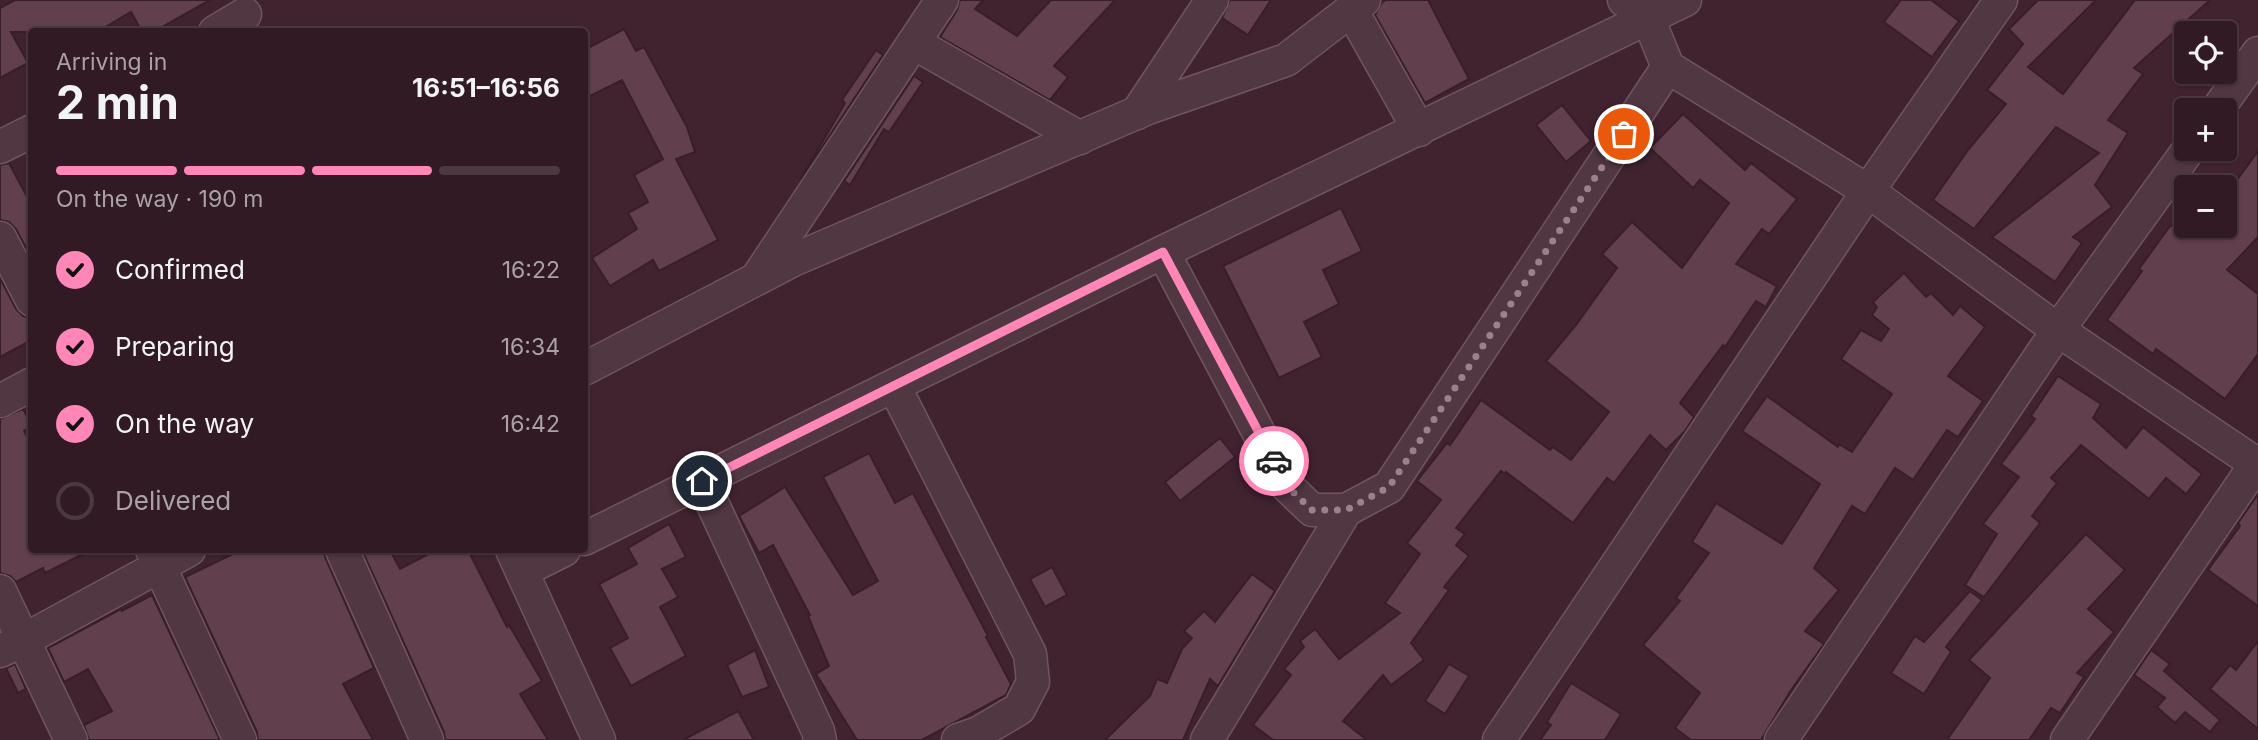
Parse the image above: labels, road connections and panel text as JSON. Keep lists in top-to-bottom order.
{
  "page": {
    "map_buttons": ["+", "−"],
    "heading": ["2 min", "Arriving in", "16:51–16:56"],
    "bar": "On the way · 190 m",
    "list": [
      ["Confirmed", "16:22"],
      ["Preparing", "16:34"],
      ["On the way", "16:42"],
      "Delivered"
    ]
  }
}
